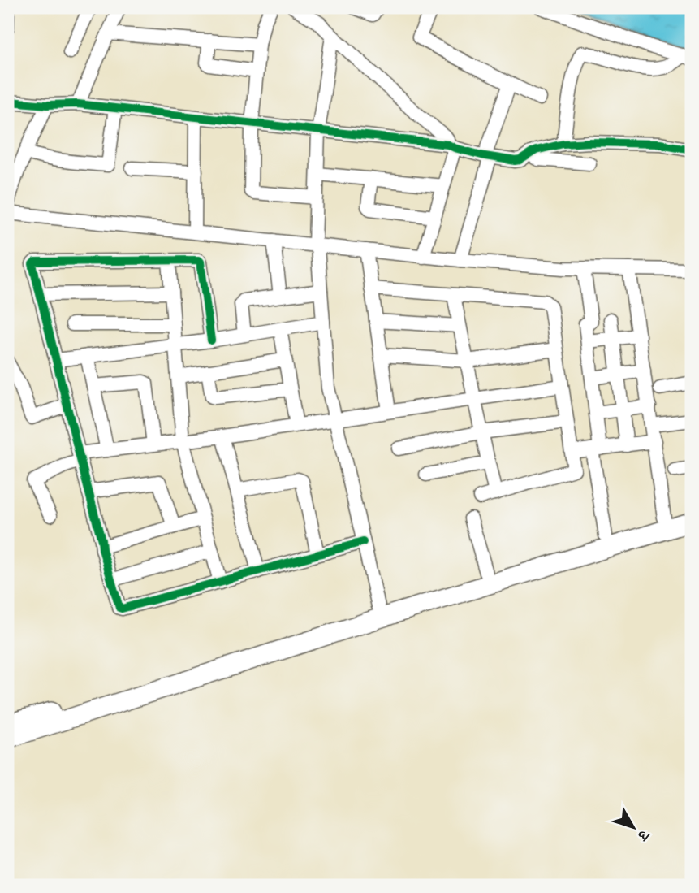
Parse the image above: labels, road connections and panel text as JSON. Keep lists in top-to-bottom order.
{
  "north": "bottom right"
}
